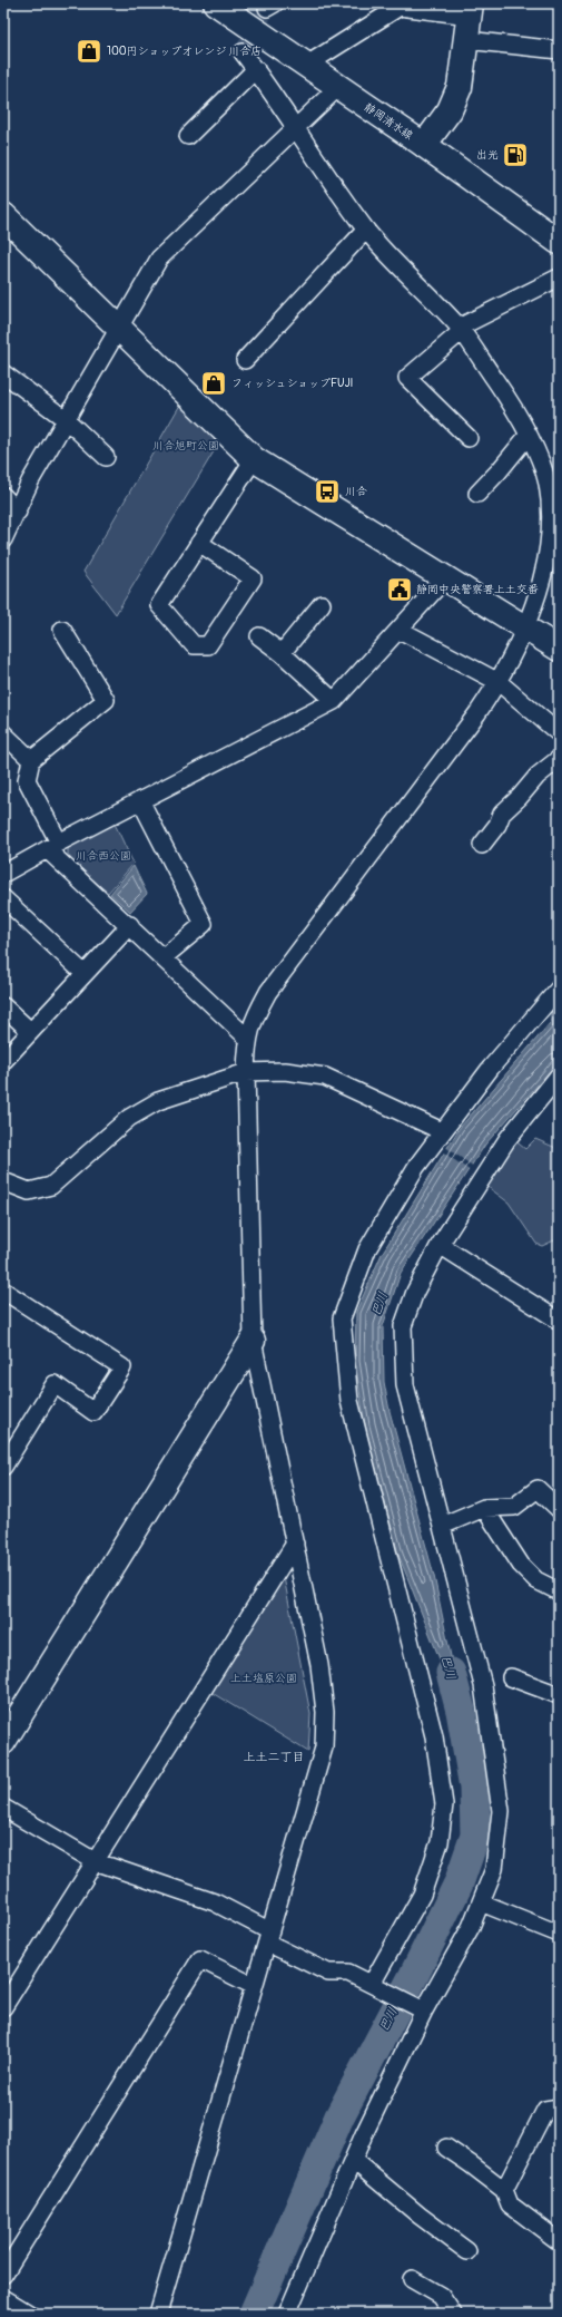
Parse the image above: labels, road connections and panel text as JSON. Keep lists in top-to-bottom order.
{
  "streets": {
    "street": ["静岡清水線"]
  },
  "districts": ["上土二丁目"],
  "water": ["巴川"],
  "parks": ["川合旭町公園", "川合西公園", "上土塩原公園"],
  "places": {
    "shop": ["100円ショップオレンジ 川合店", "フィッシュショップFUJI"],
    "fuel station": ["出光"],
    "bus stop": ["川合"],
    "public building": ["静岡中央警察署上土交番"]
  }
}
